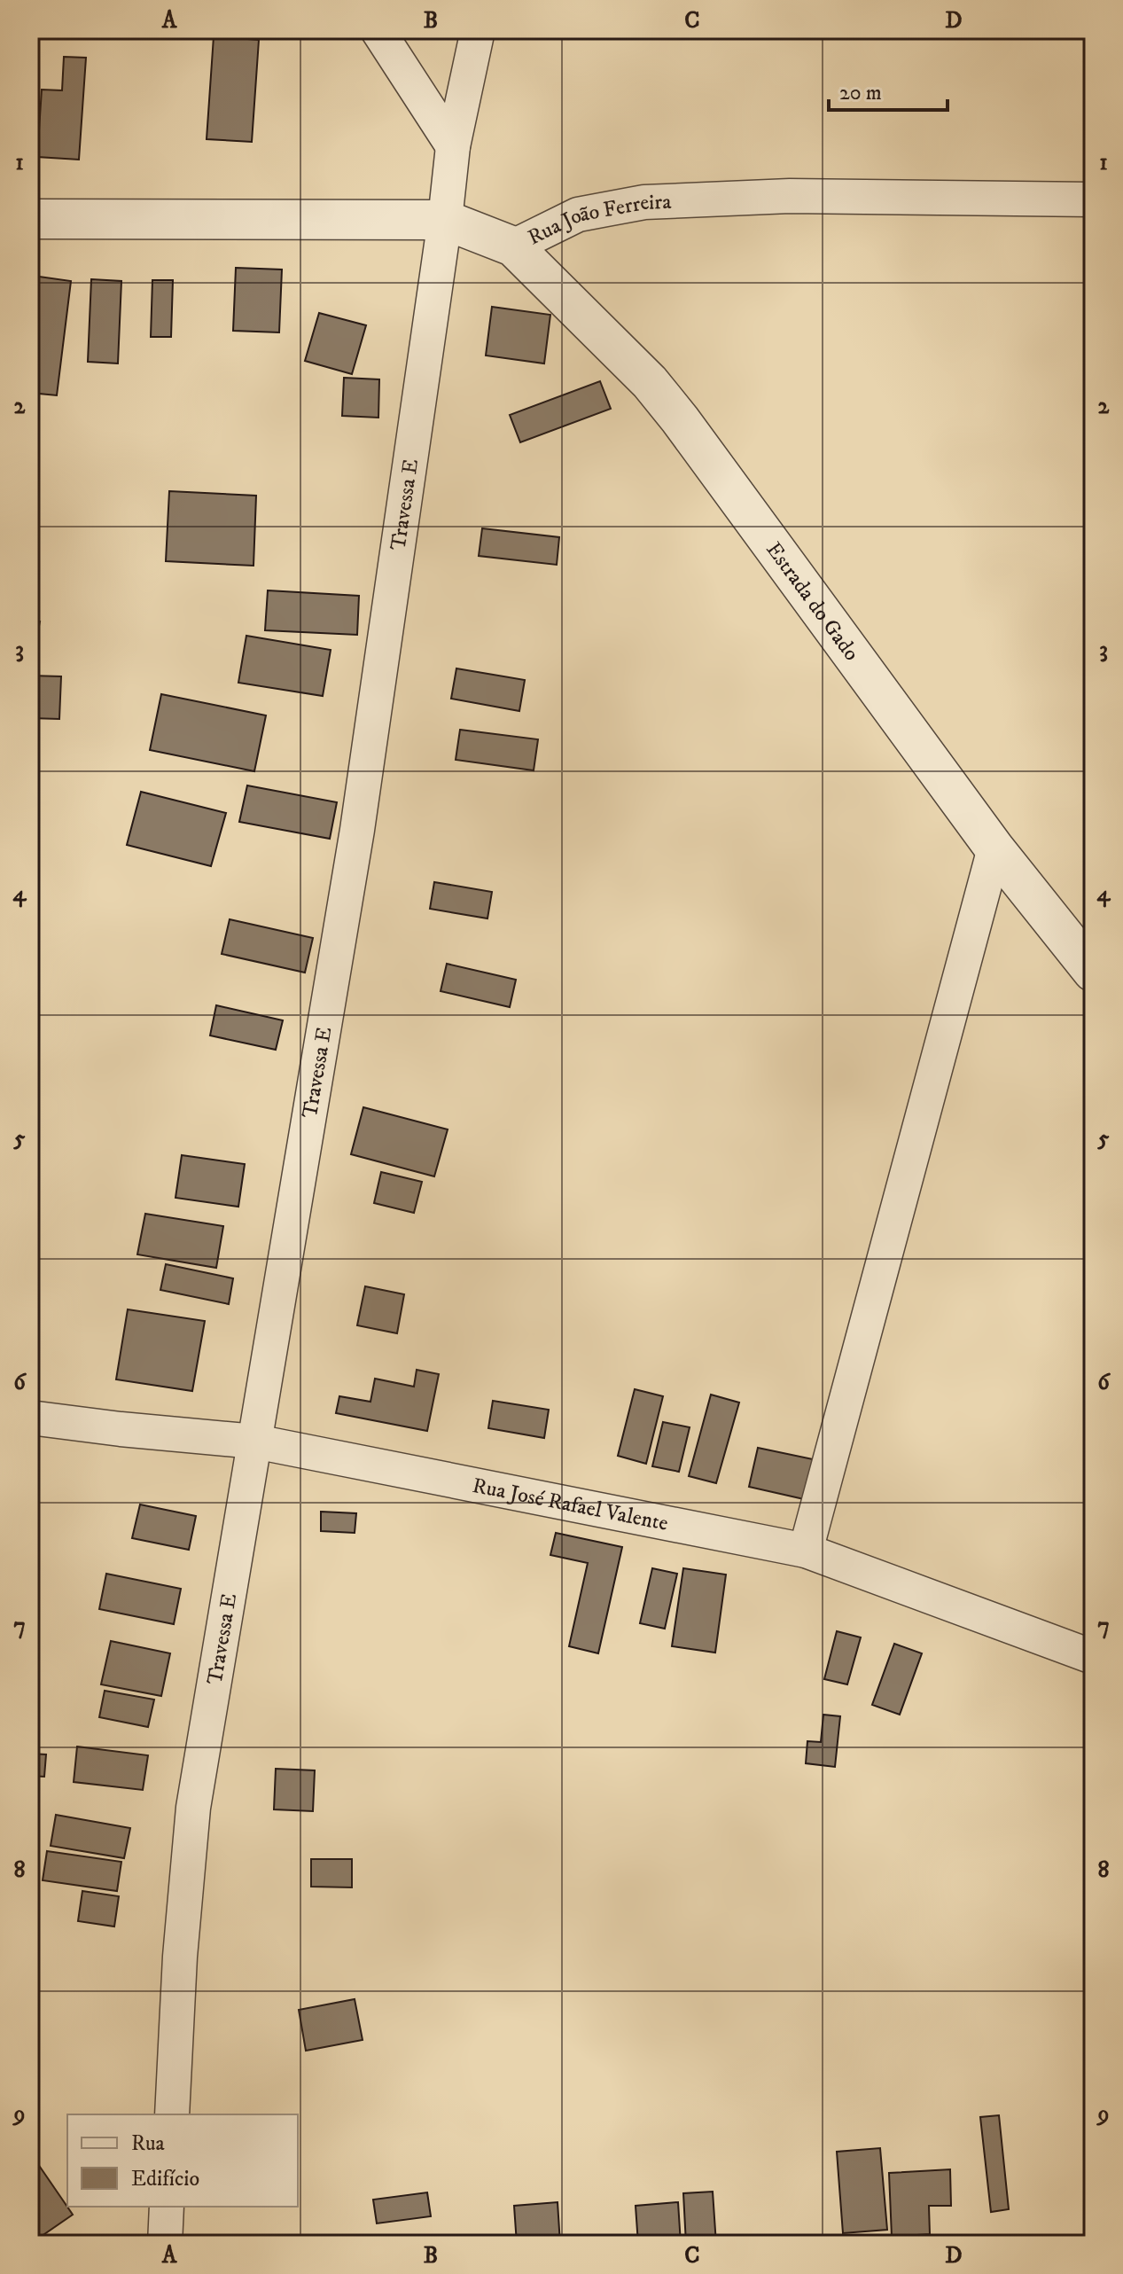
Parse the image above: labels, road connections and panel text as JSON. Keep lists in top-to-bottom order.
{
  "streets": {
    "street": [
      "Rua João Ferreira",
      "Travessa E",
      "Estrada do Gado",
      "Rua José Rafael Valente"
    ]
  },
  "crossings": [
    ["Rua João Ferreira", "Travessa E"],
    ["Rua João Ferreira", "Estrada do Gado"],
    ["Travessa E", "Rua José Rafael Valente"]
  ],
  "legend": ["Rua", "Edifício"],
  "scale_bar": "20 m",
  "grid": {
    "columns": [
      "A",
      "B",
      "C",
      "D"
    ],
    "rows": [
      "1",
      "2",
      "3",
      "4",
      "5",
      "6",
      "7",
      "8",
      "9"
    ]
  }
}
